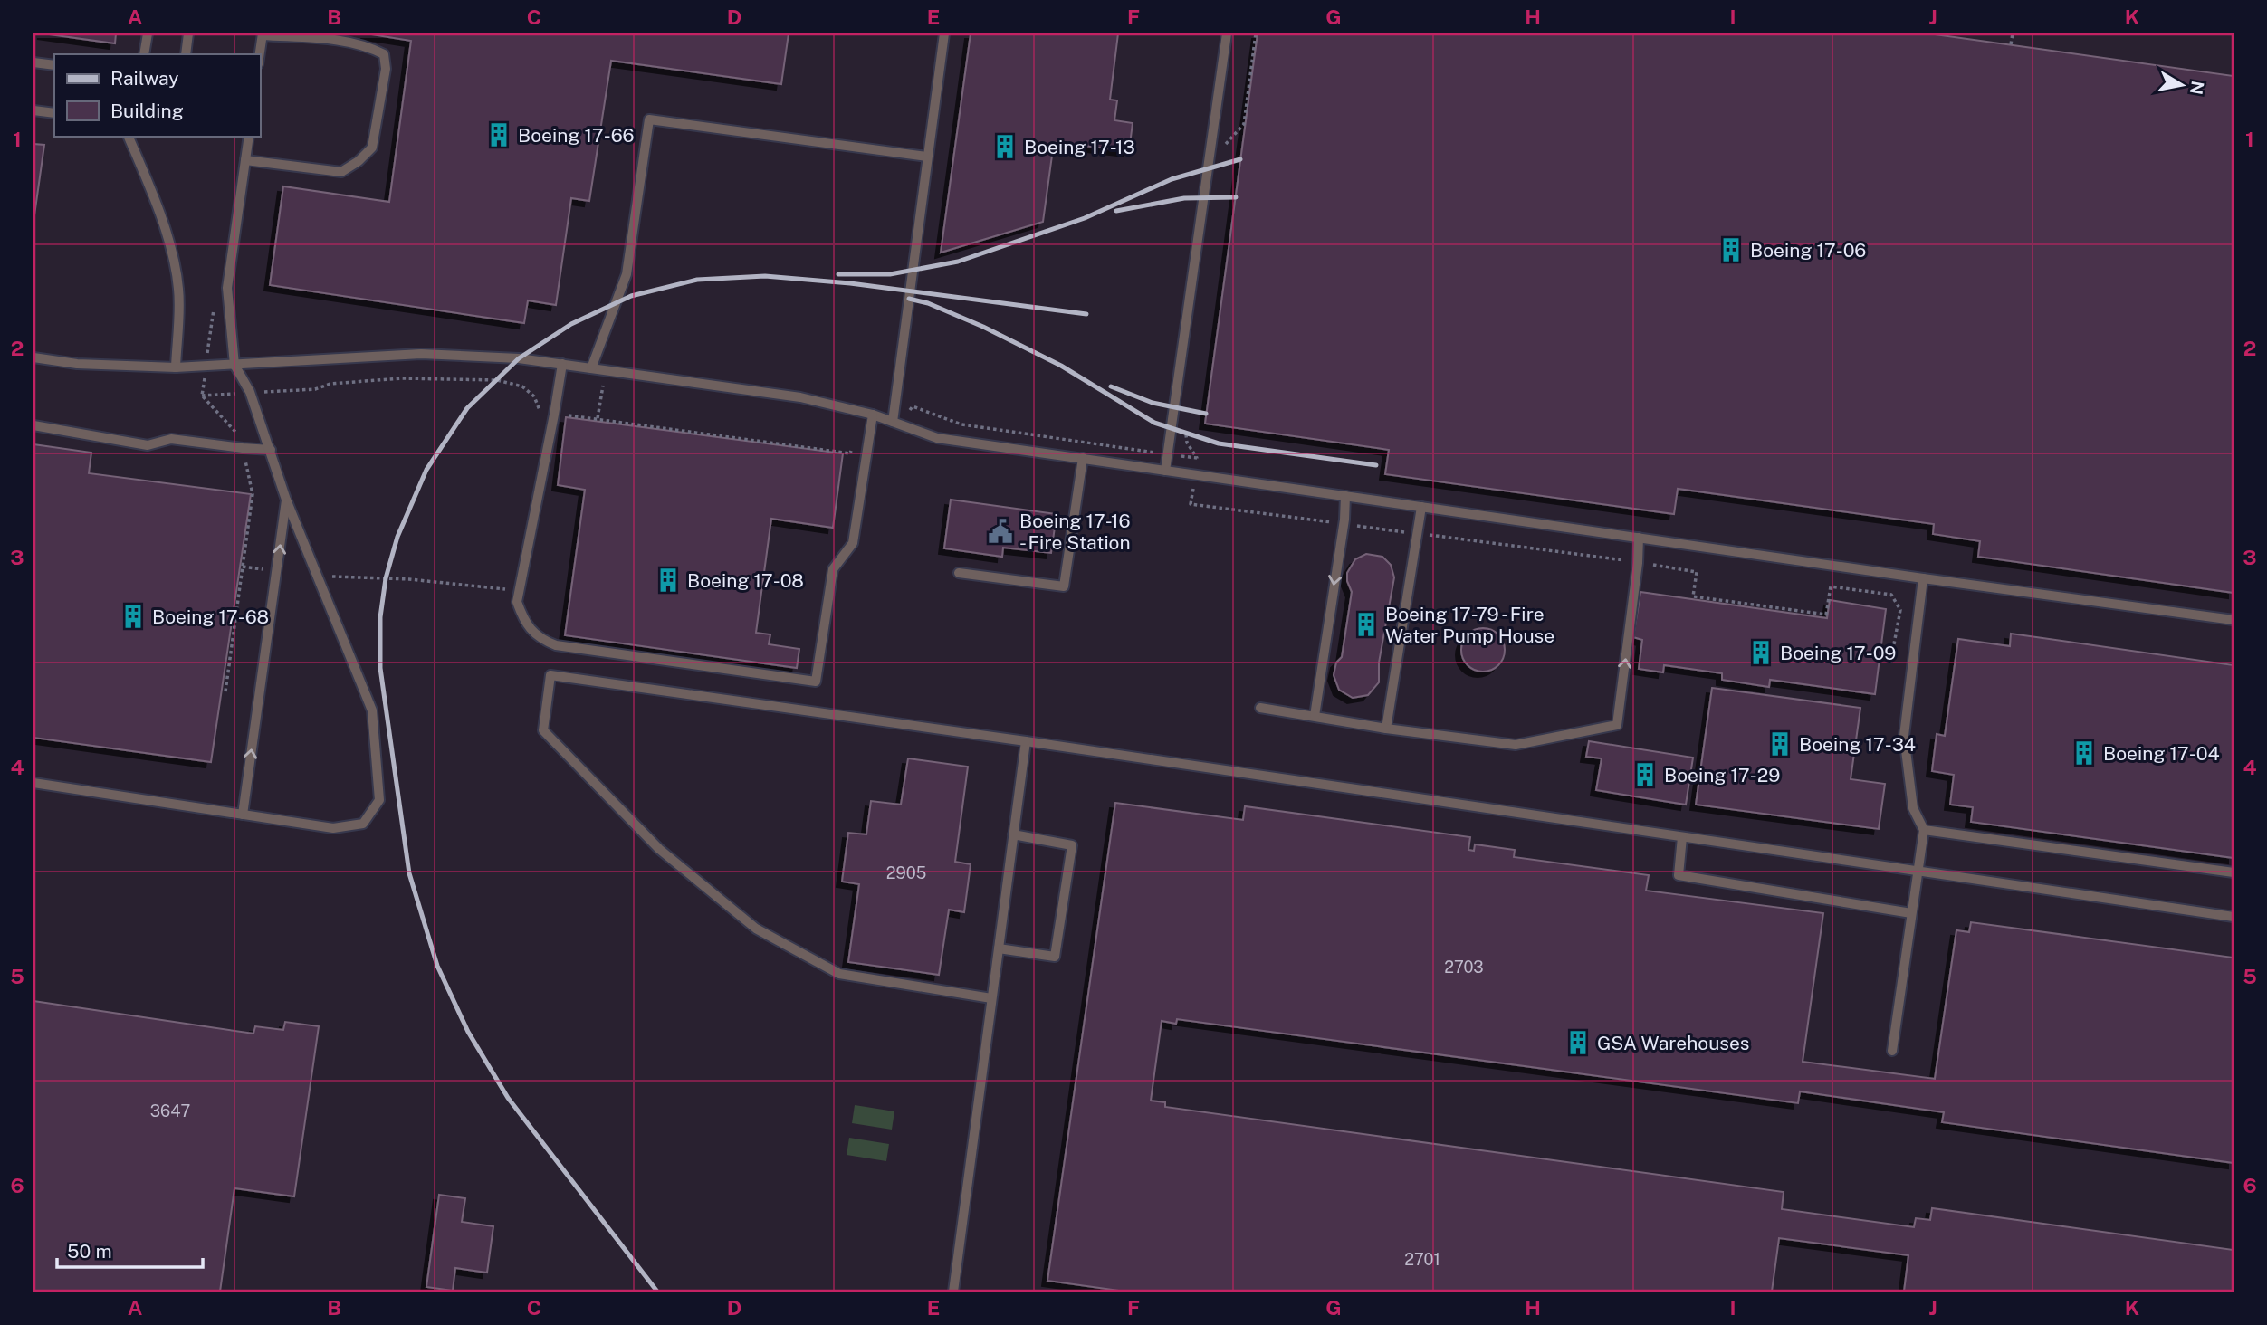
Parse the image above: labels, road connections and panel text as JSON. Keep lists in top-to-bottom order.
{
  "places": {
    "building": [
      "Boeing 17-66",
      "Boeing 17-13",
      "Boeing 17-06",
      "Boeing 17-08",
      "Boeing 17-68",
      "Boeing 17-79 - Fire Water Pump House",
      "Boeing 17-09",
      "Boeing 17-34",
      "Boeing 17-04",
      "Boeing 17-29",
      "GSA Warehouses"
    ],
    "public building": ["Boeing 17-16 - Fire Station"]
  },
  "house_numbers": [
    "2905",
    "2703",
    "3647",
    "2701"
  ],
  "legend": ["Railway", "Building"],
  "scale_bar": "50 m",
  "north": "right",
  "grid": {
    "columns": [
      "A",
      "B",
      "C",
      "D",
      "E",
      "F",
      "G",
      "H",
      "I",
      "J",
      "K"
    ],
    "rows": [
      "1",
      "2",
      "3",
      "4",
      "5",
      "6"
    ]
  }
}
